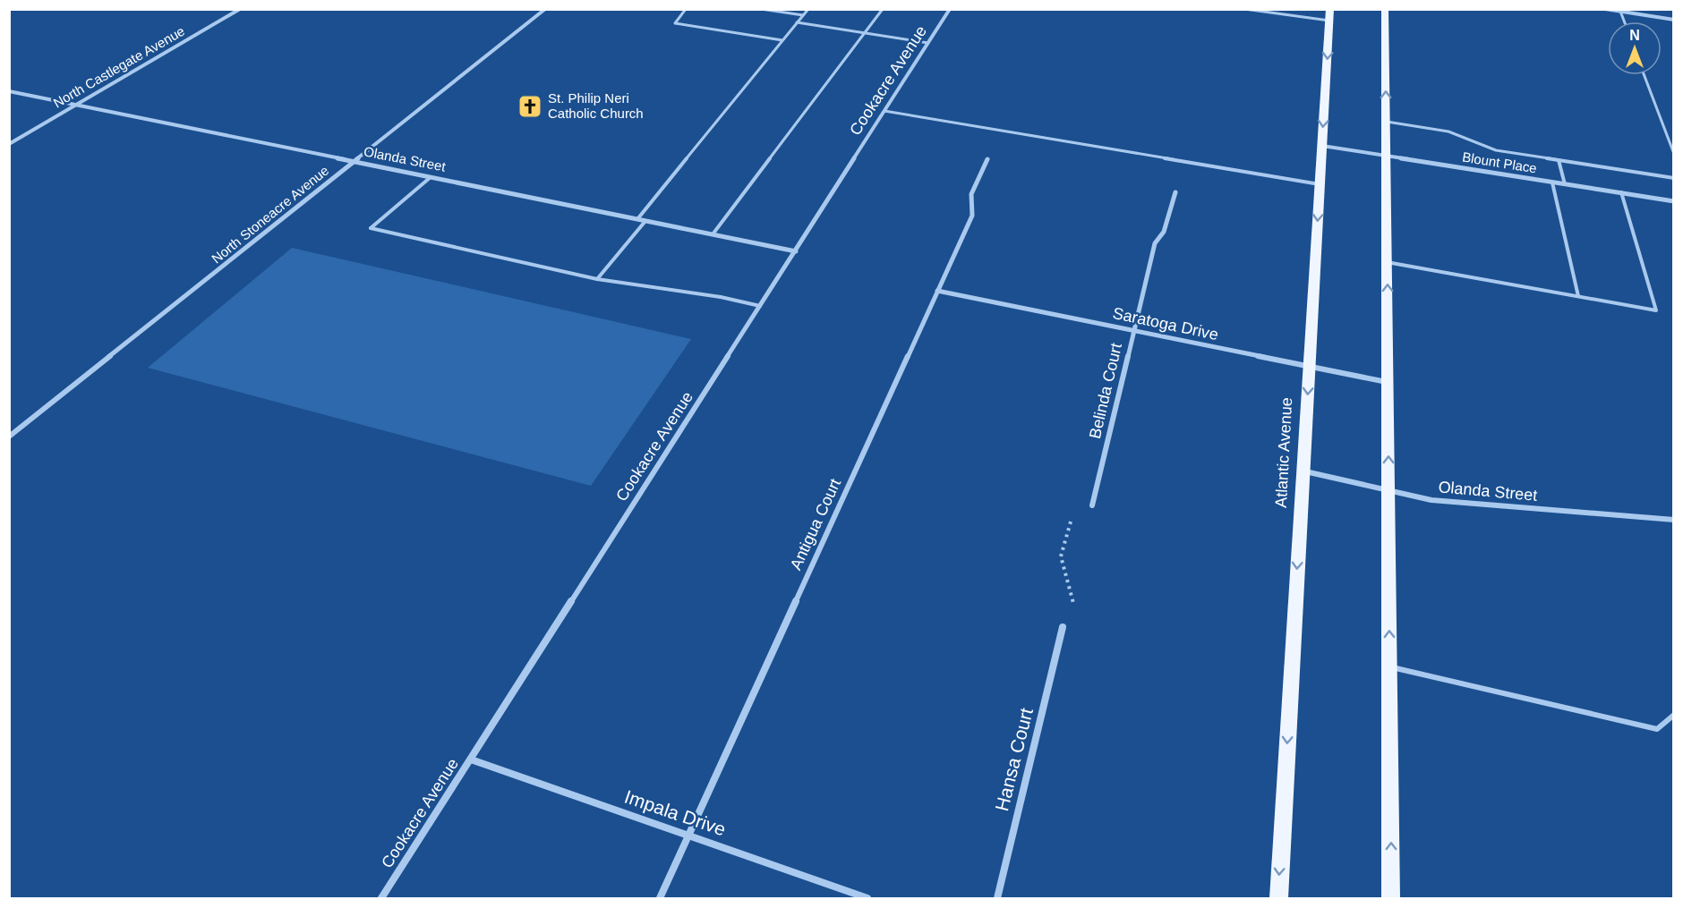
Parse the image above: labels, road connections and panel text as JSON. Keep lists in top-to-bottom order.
{
  "streets": {
    "main road": ["Atlantic Avenue"],
    "street": [
      "North Castlegate Avenue",
      "Cookacre Avenue",
      "Olanda Street",
      "Blount Place",
      "North Stoneacre Avenue",
      "Saratoga Drive",
      "Belinda Court",
      "Antigua Court",
      "Hansa Court",
      "Impala Drive"
    ]
  },
  "crossings": [
    ["North Castlegate Avenue", "Olanda Street"],
    ["Cookacre Avenue", "Olanda Street"],
    ["Cookacre Avenue", "Impala Drive"],
    ["Olanda Street", "North Stoneacre Avenue"],
    ["Olanda Street", "Atlantic Avenue"],
    ["Blount Place", "Atlantic Avenue"],
    ["Saratoga Drive", "Belinda Court"],
    ["Saratoga Drive", "Atlantic Avenue"],
    ["Saratoga Drive", "Antigua Court"],
    ["Antigua Court", "Impala Drive"]
  ],
  "places": {
    "church": ["St. Philip Neri Catholic Church"]
  },
  "north": "top"
}
